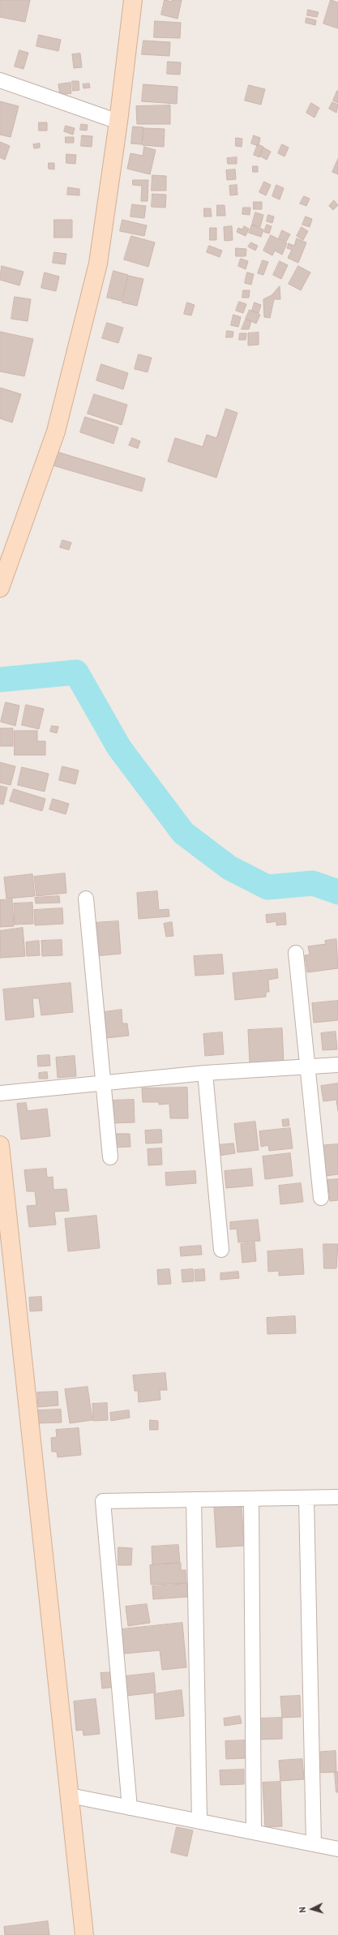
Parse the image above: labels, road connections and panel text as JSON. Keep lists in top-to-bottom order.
{
  "north": "left"
}
